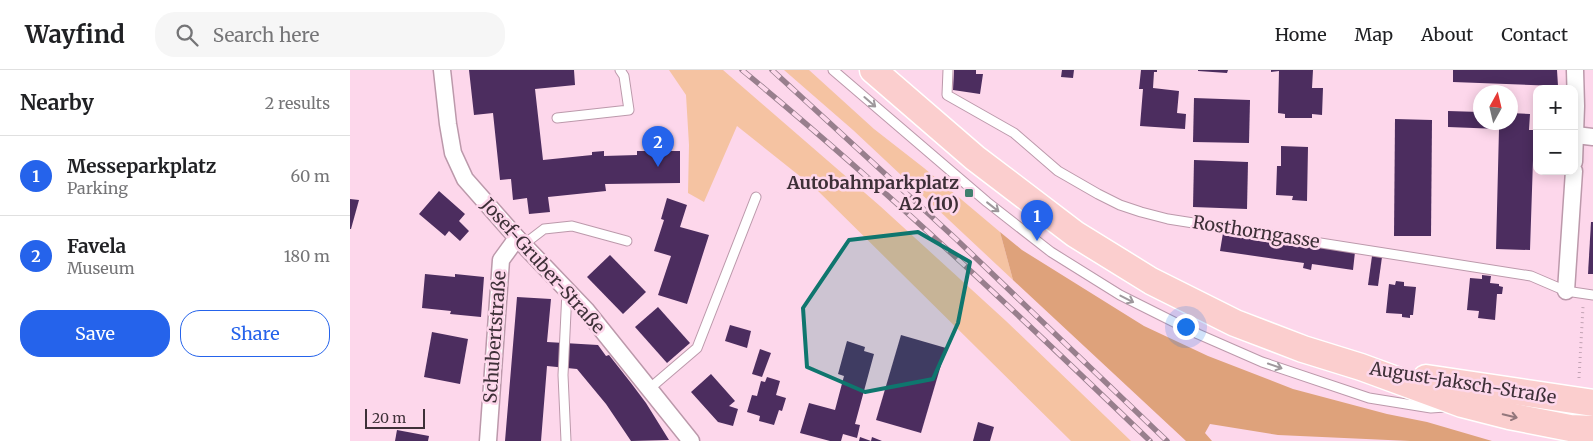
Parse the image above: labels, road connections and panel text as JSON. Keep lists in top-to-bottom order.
{
  "streets": {
    "main road": ["August-Jaksch-Straße"],
    "street": ["Josef-Gruber-Straße", "Schubertstraße"],
    "lane": ["Rosthorngasse"]
  },
  "crossings": [
    ["Josef-Gruber-Straße", "Schubertstraße"]
  ],
  "places": {
    "transit": ["Autobahnparkplatz A2 (10)"]
  },
  "scale_bar": "20 m",
  "north": "top",
  "page": {
    "header": "Wayfind",
    "search": "Search here",
    "nav": [
      "Home",
      "Map",
      "About",
      "Contact"
    ],
    "heading": ["Nearby", "2 results"],
    "map_buttons": ["+", "−"],
    "pins": ["2", "1"],
    "list": [
      {
        "mark": "1",
        "name": "Messeparkplatz",
        "note": "Parking",
        "value": "60 m"
      },
      {
        "mark": "2",
        "name": "Favela",
        "note": "Museum",
        "value": "180 m"
      }
    ],
    "buttons": ["Save", "Share"],
    "scale": "20 m"
  }
}
